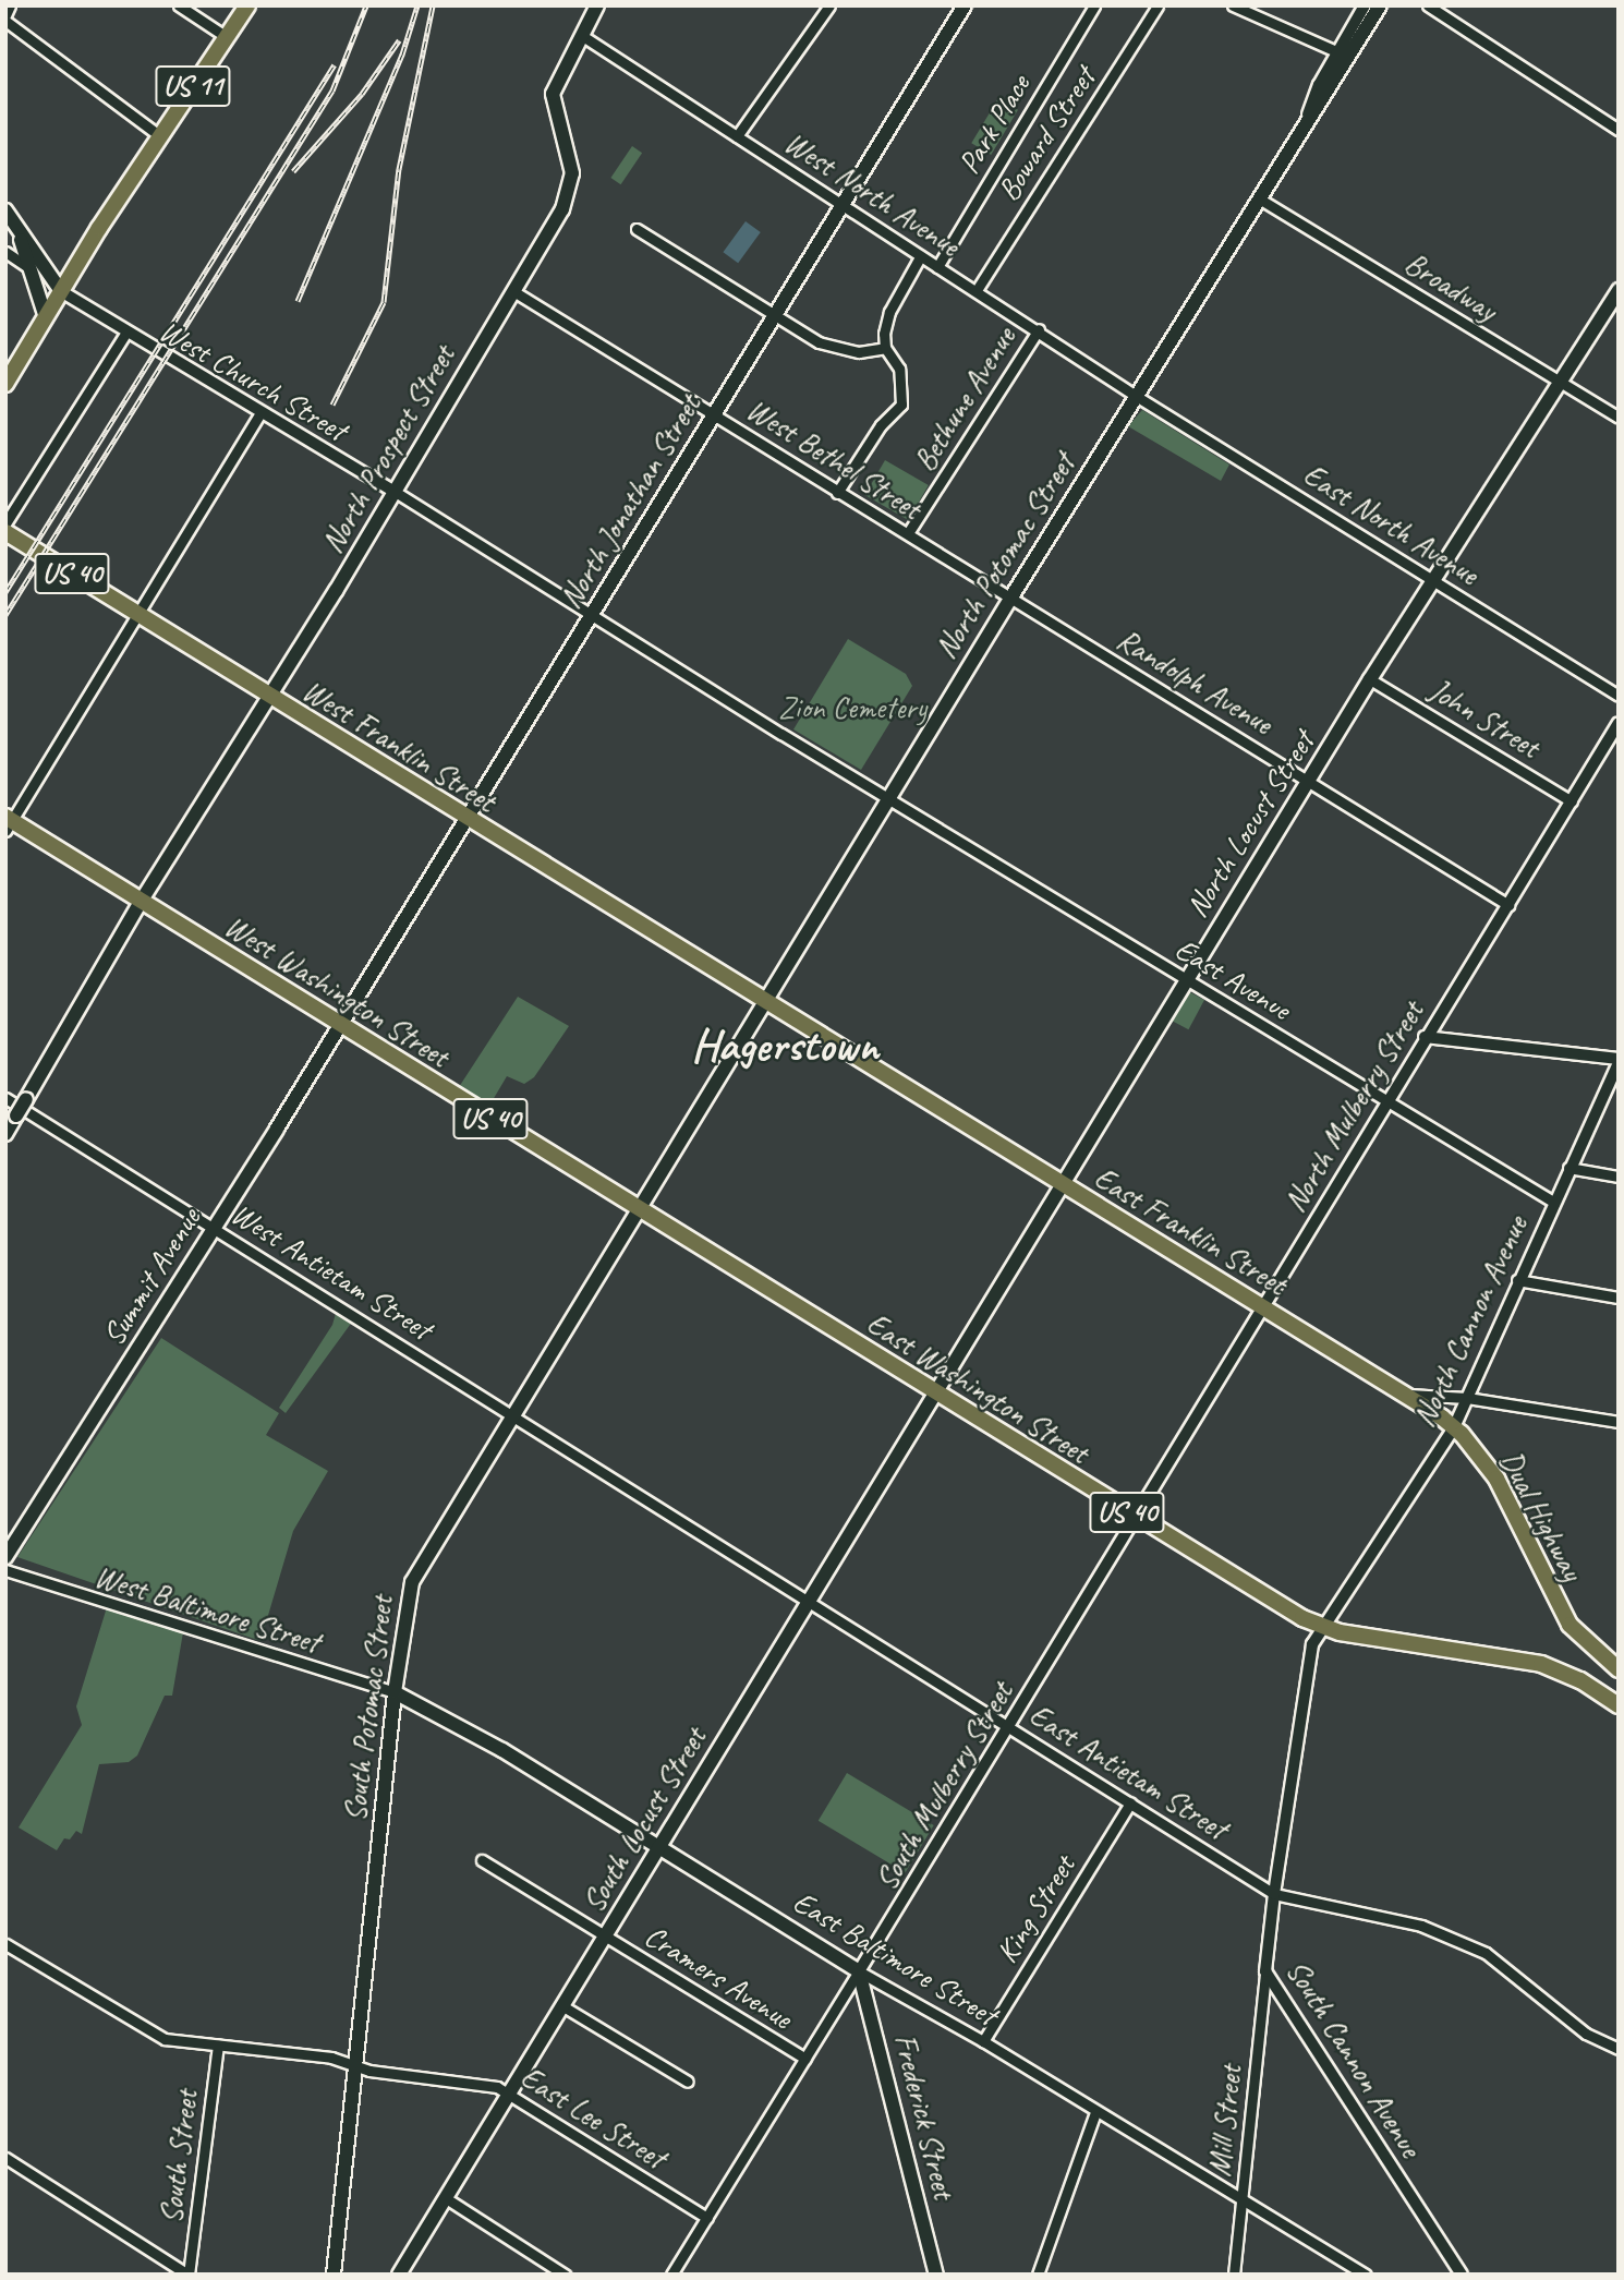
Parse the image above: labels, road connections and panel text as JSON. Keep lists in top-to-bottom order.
{
  "streets": {
    "main road": [
      "US 11",
      "North Prospect Street",
      "North Jonathan Street",
      "North Potomac Street",
      "US 40",
      "West Franklin Street",
      "North Locust Street",
      "West Washington Street",
      "East Franklin Street",
      "Summit Avenue",
      "East Washington Street",
      "Dual Highway",
      "South Potomac Street",
      "South Locust Street",
      "East Baltimore Street",
      "Frederick Street"
    ],
    "street": [
      "Park Place",
      "Boward Street",
      "West North Avenue",
      "Broadway",
      "West Church Street",
      "Bethune Avenue",
      "West Bethel Street",
      "East North Avenue",
      "Randolph Avenue",
      "John Street",
      "East Avenue",
      "North Mulberry Street",
      "West Antietam Street",
      "North Cannon Avenue",
      "West Baltimore Street",
      "East Antietam Street",
      "South Mulberry Street",
      "King Street",
      "Cramers Avenue",
      "South Cannon Avenue",
      "East Lee Street",
      "Mill Street",
      "South Street"
    ]
  },
  "crossings": [
    ["US 11", "West Church Street"],
    ["Park Place", "West North Avenue"],
    ["Boward Street", "West North Avenue"],
    ["West North Avenue", "Bethune Avenue"],
    ["West North Avenue", "North Prospect Street"],
    ["West North Avenue", "North Jonathan Street"],
    ["West North Avenue", "East North Avenue"],
    ["West North Avenue", "North Potomac Street"],
    ["Broadway", "North Potomac Street"],
    ["Broadway", "North Locust Street"],
    ["West Church Street", "North Prospect Street"],
    ["West Church Street", "North Jonathan Street"],
    ["West Church Street", "North Potomac Street"],
    ["West Church Street", "East Avenue"],
    ["Bethune Avenue", "West Bethel Street"],
    ["North Prospect Street", "West Bethel Street"],
    ["North Prospect Street", "West Franklin Street"],
    ["North Prospect Street", "West Washington Street"],
    ["West Bethel Street", "North Jonathan Street"],
    ["West Bethel Street", "North Potomac Street"],
    ["West Bethel Street", "Randolph Avenue"],
    ["North Jonathan Street", "West Franklin Street"],
    ["North Jonathan Street", "West Washington Street"],
    ["North Jonathan Street", "Summit Avenue"],
    ["East North Avenue", "North Potomac Street"],
    ["East North Avenue", "North Locust Street"],
    ["North Potomac Street", "Randolph Avenue"],
    ["North Potomac Street", "West Franklin Street"],
    ["North Potomac Street", "East Avenue"],
    ["North Potomac Street", "West Washington Street"],
    ["North Potomac Street", "East Franklin Street"],
    ["North Potomac Street", "East Washington Street"],
    ["North Potomac Street", "South Potomac Street"],
    ["Randolph Avenue", "North Locust Street"],
    ["Randolph Avenue", "North Mulberry Street"],
    ["John Street", "North Locust Street"],
    ["John Street", "North Mulberry Street"],
    ["West Franklin Street", "East Franklin Street"],
    ["North Locust Street", "East Avenue"],
    ["North Locust Street", "East Franklin Street"],
    ["North Locust Street", "East Washington Street"],
    ["North Locust Street", "South Locust Street"],
    ["East Avenue", "North Mulberry Street"],
    ["East Avenue", "North Cannon Avenue"],
    ["West Washington Street", "Summit Avenue"],
    ["West Washington Street", "East Washington Street"],
    ["West Washington Street", "South Potomac Street"],
    ["North Mulberry Street", "East Franklin Street"],
    ["North Mulberry Street", "East Washington Street"],
    ["North Mulberry Street", "South Mulberry Street"],
    ["East Franklin Street", "North Cannon Avenue"],
    ["East Franklin Street", "Dual Highway"],
    ["West Antietam Street", "Summit Avenue"],
    ["West Antietam Street", "South Potomac Street"],
    ["West Antietam Street", "East Antietam Street"],
    ["North Cannon Avenue", "East Washington Street"],
    ["North Cannon Avenue", "Dual Highway"],
    ["North Cannon Avenue", "South Cannon Avenue"],
    ["East Washington Street", "South Potomac Street"],
    ["East Washington Street", "South Mulberry Street"],
    ["East Washington Street", "South Locust Street"],
    ["East Washington Street", "South Cannon Avenue"],
    ["West Baltimore Street", "South Potomac Street"],
    ["West Baltimore Street", "East Baltimore Street"],
    ["South Potomac Street", "East Antietam Street"],
    ["South Potomac Street", "East Baltimore Street"],
    ["South Potomac Street", "East Lee Street"],
    ["East Antietam Street", "South Mulberry Street"],
    ["East Antietam Street", "South Locust Street"],
    ["East Antietam Street", "King Street"],
    ["East Antietam Street", "South Cannon Avenue"],
    ["South Mulberry Street", "East Baltimore Street"],
    ["South Mulberry Street", "Cramers Avenue"],
    ["South Mulberry Street", "Frederick Street"],
    ["South Mulberry Street", "East Lee Street"],
    ["South Locust Street", "East Baltimore Street"],
    ["South Locust Street", "Cramers Avenue"],
    ["South Locust Street", "East Lee Street"],
    ["King Street", "East Baltimore Street"],
    ["East Baltimore Street", "Frederick Street"],
    ["East Baltimore Street", "Mill Street"],
    ["South Cannon Avenue", "Mill Street"],
    ["East Lee Street", "South Street"]
  ],
  "districts": ["Hagerstown"],
  "parks": ["Zion Cemetery"]
}
